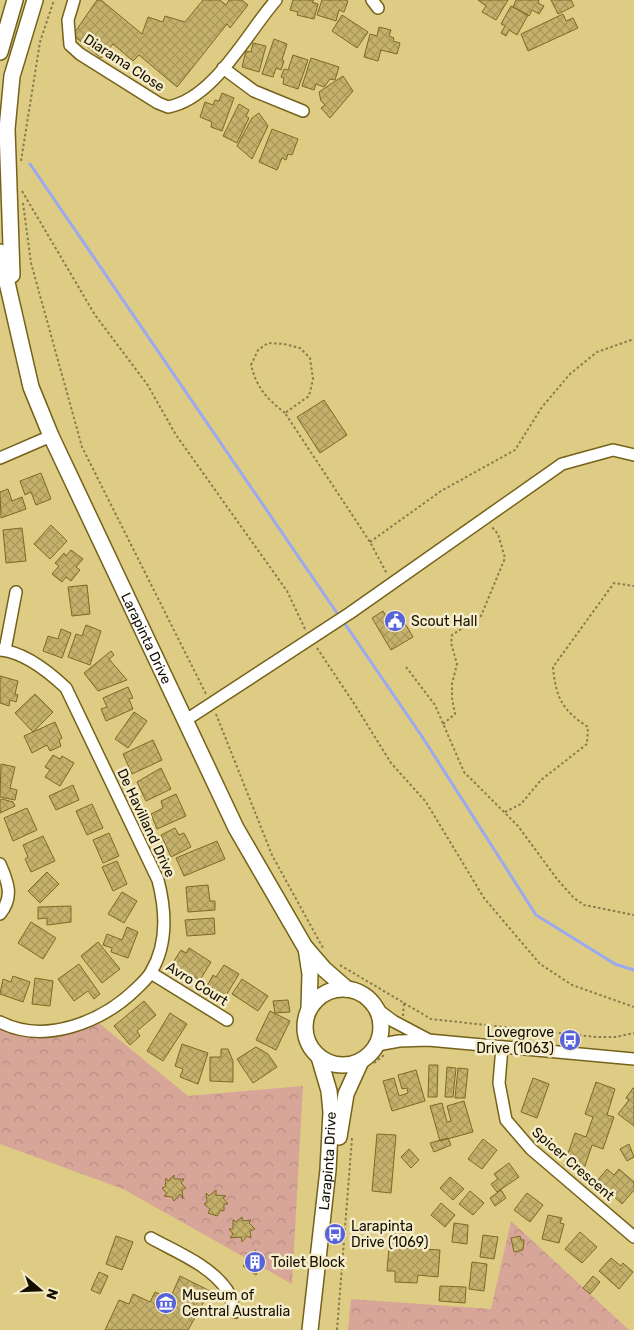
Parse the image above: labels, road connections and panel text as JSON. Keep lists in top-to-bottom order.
{
  "streets": {
    "main road": ["Larapinta Drive"],
    "street": [
      "Diarama Close",
      "De Havilland Drive",
      "Avro Court",
      "Spicer Crescent"
    ]
  },
  "crossings": [
    ["De Havilland Drive", "Avro Court"]
  ],
  "places": {
    "public building": ["Scout Hall"],
    "bus stop": ["Lovegrove Drive (1063)", "Larapinta Drive (1069)"],
    "building": ["Toilet Block"],
    "museum": ["Museum of Central Australia"]
  },
  "north": "right"
}
